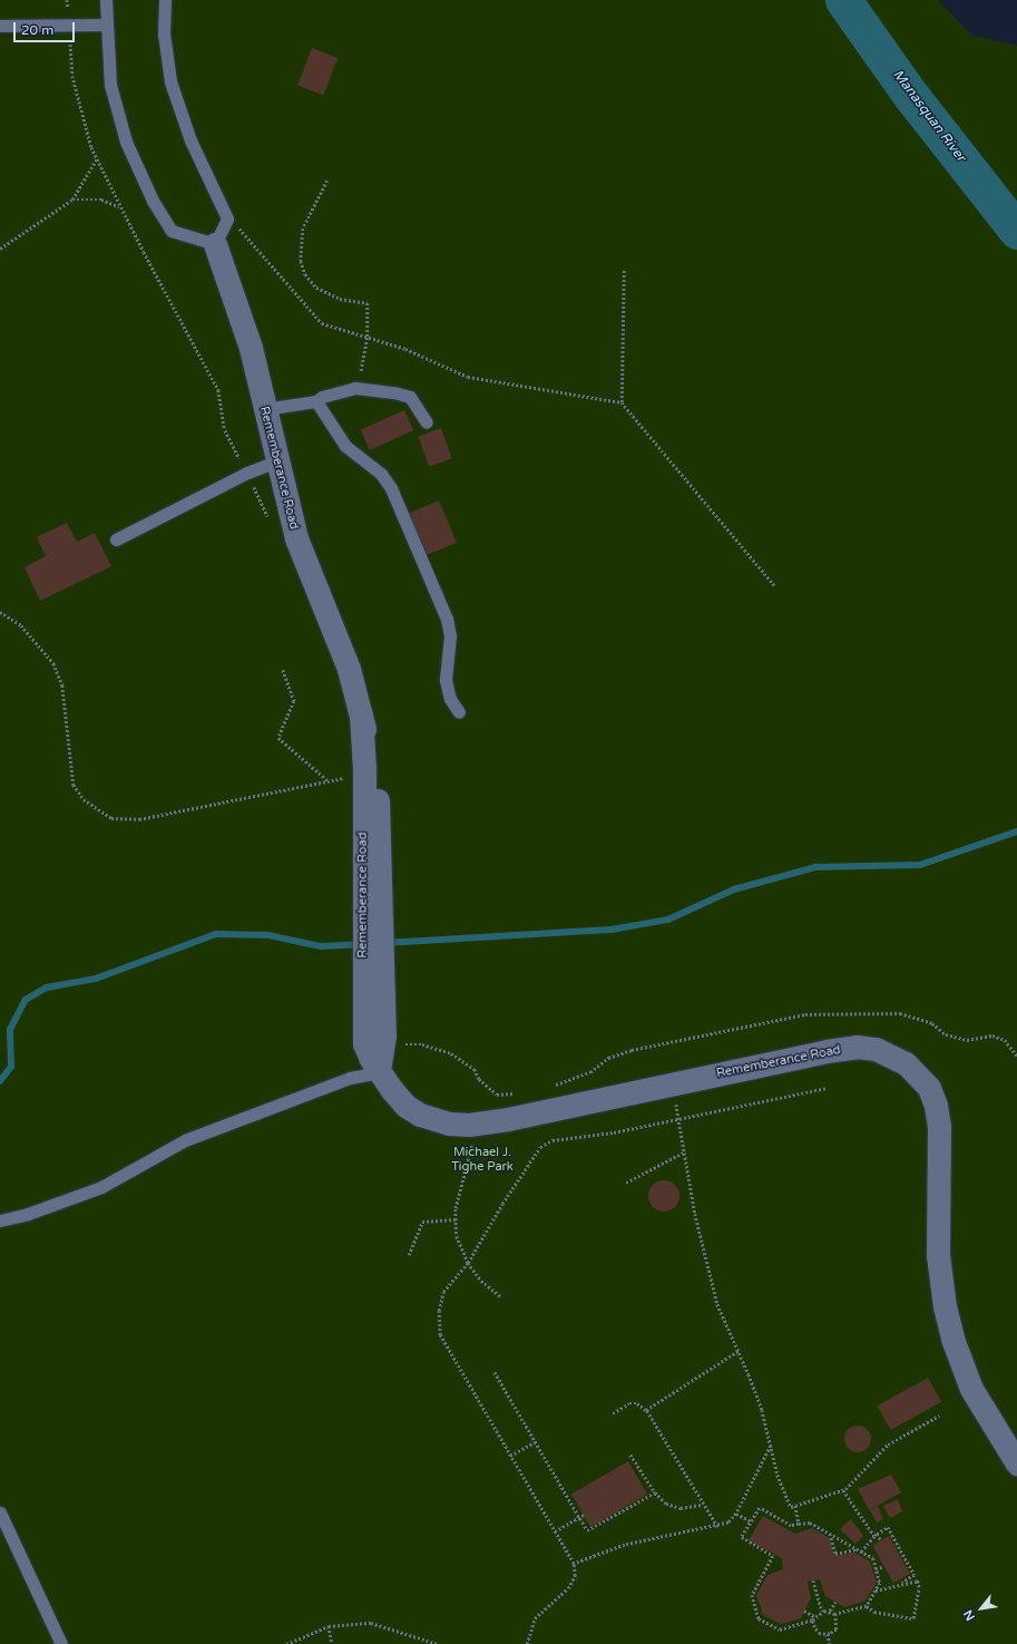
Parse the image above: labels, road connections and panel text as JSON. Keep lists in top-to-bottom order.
{
  "streets": {
    "street": ["Rememberance Road"]
  },
  "water": ["Manasquan River"],
  "parks": ["Michael J. Tighe Park"],
  "scale_bar": "20 m",
  "north": "bottom left"
}
